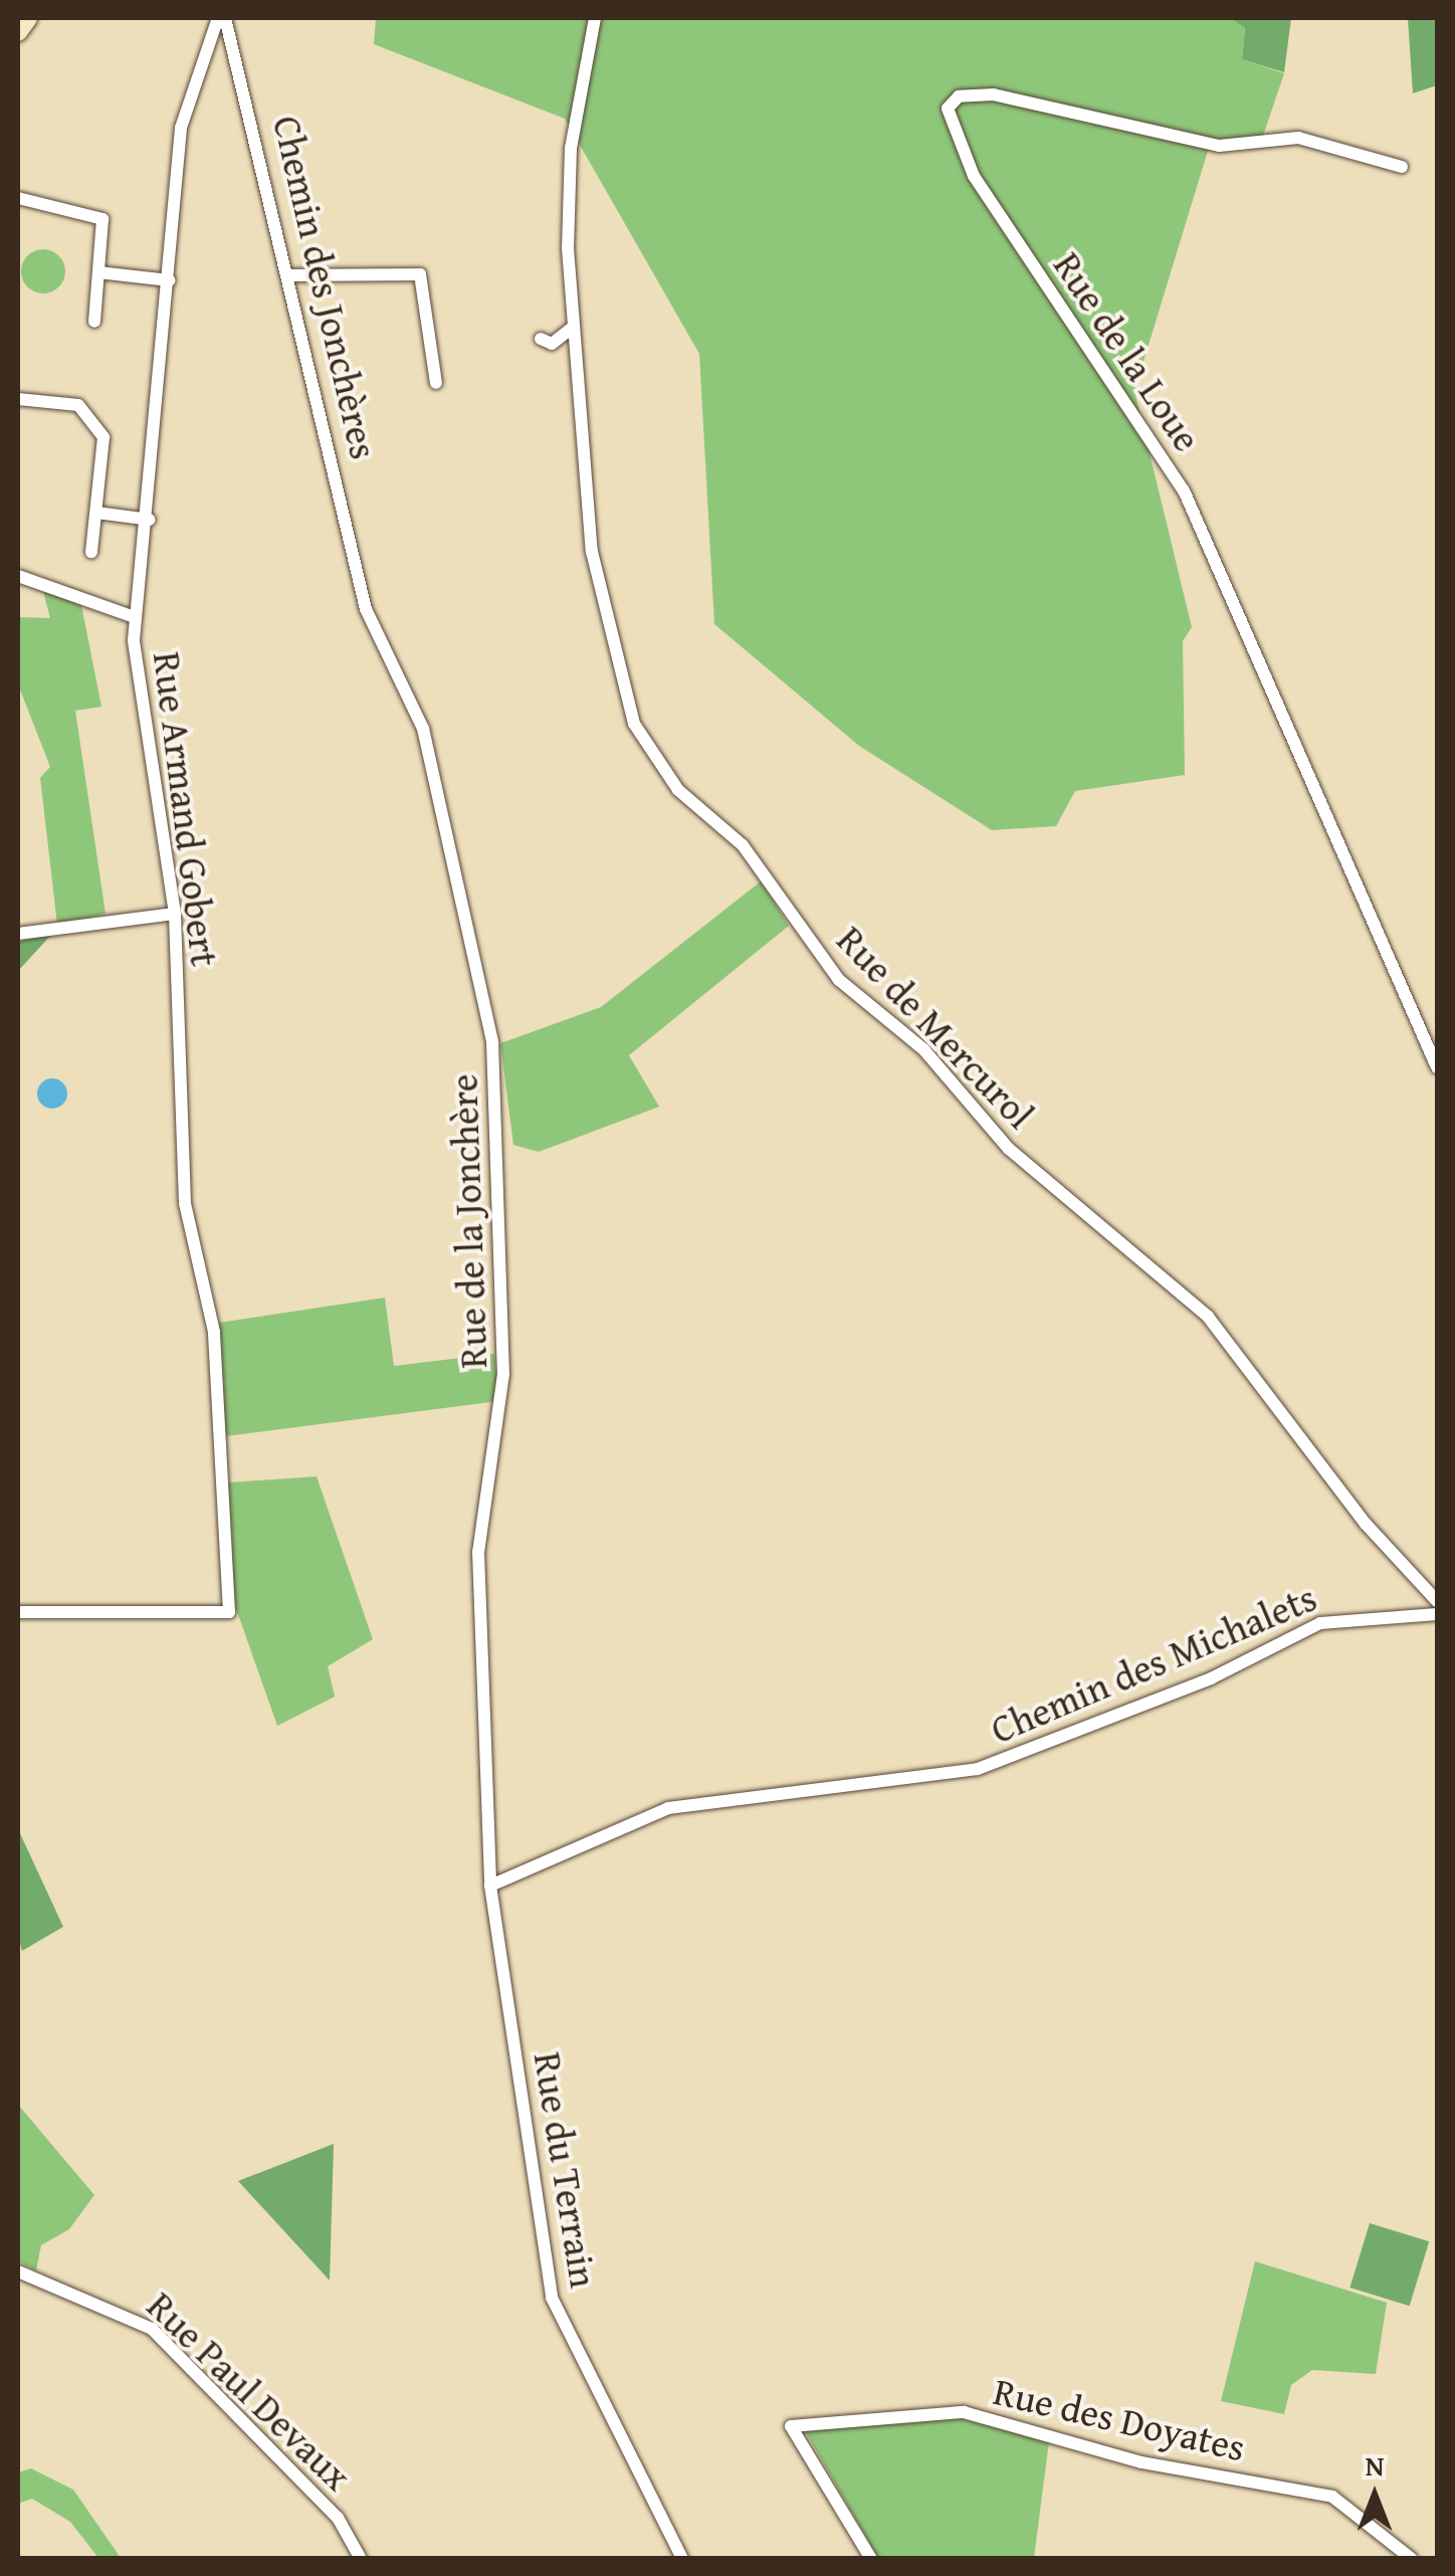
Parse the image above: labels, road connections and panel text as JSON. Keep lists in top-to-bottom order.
{
  "streets": {
    "street": [
      "Chemin des Jonchères",
      "Rue de la Loue",
      "Rue Armand Gobert",
      "Rue de Mercurol",
      "Rue de la Jonchère",
      "Chemin des Michalets",
      "Rue du Terrain",
      "Rue Paul Devaux",
      "Rue des Doyates"
    ]
  },
  "crossings": [
    ["Chemin des Jonchères", "Rue Armand Gobert"],
    ["Chemin des Jonchères", "Rue de la Jonchère"],
    ["Rue de la Jonchère", "Chemin des Michalets"],
    ["Rue de la Jonchère", "Rue du Terrain"],
    ["Chemin des Michalets", "Rue du Terrain"]
  ],
  "north": "top"
}
